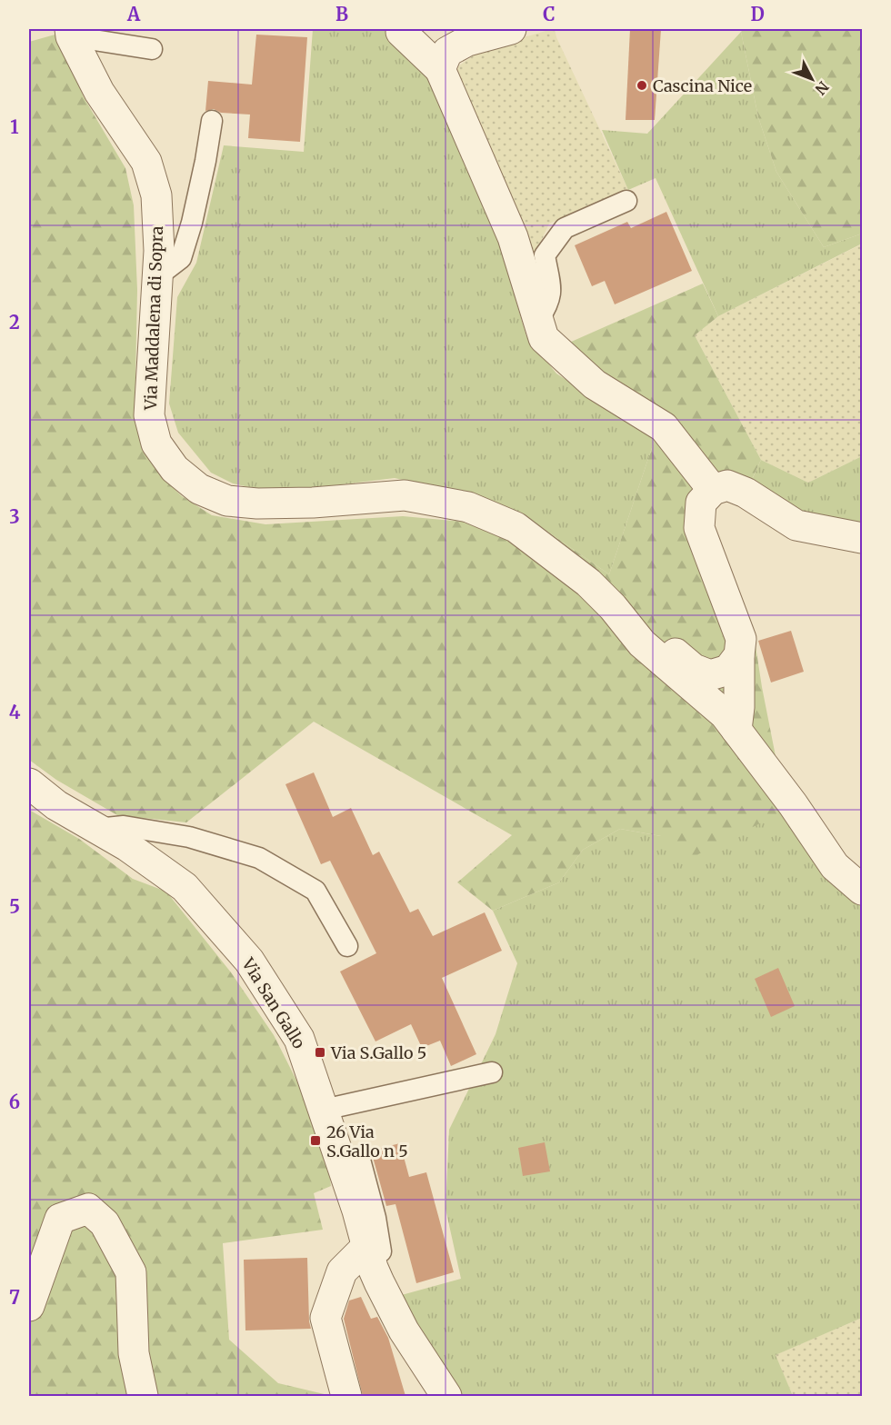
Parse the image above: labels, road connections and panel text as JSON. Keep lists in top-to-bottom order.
{
  "streets": {
    "street": ["Via Maddalena di Sopra", "Via San Gallo"]
  },
  "places": {
    "other": ["Cascina Nice"],
    "transit": ["Via S.Gallo 5", "26 Via S.Gallo n 5"]
  },
  "north": "bottom right",
  "grid": {
    "columns": [
      "A",
      "B",
      "C",
      "D"
    ],
    "rows": [
      "1",
      "2",
      "3",
      "4",
      "5",
      "6",
      "7"
    ]
  }
}
